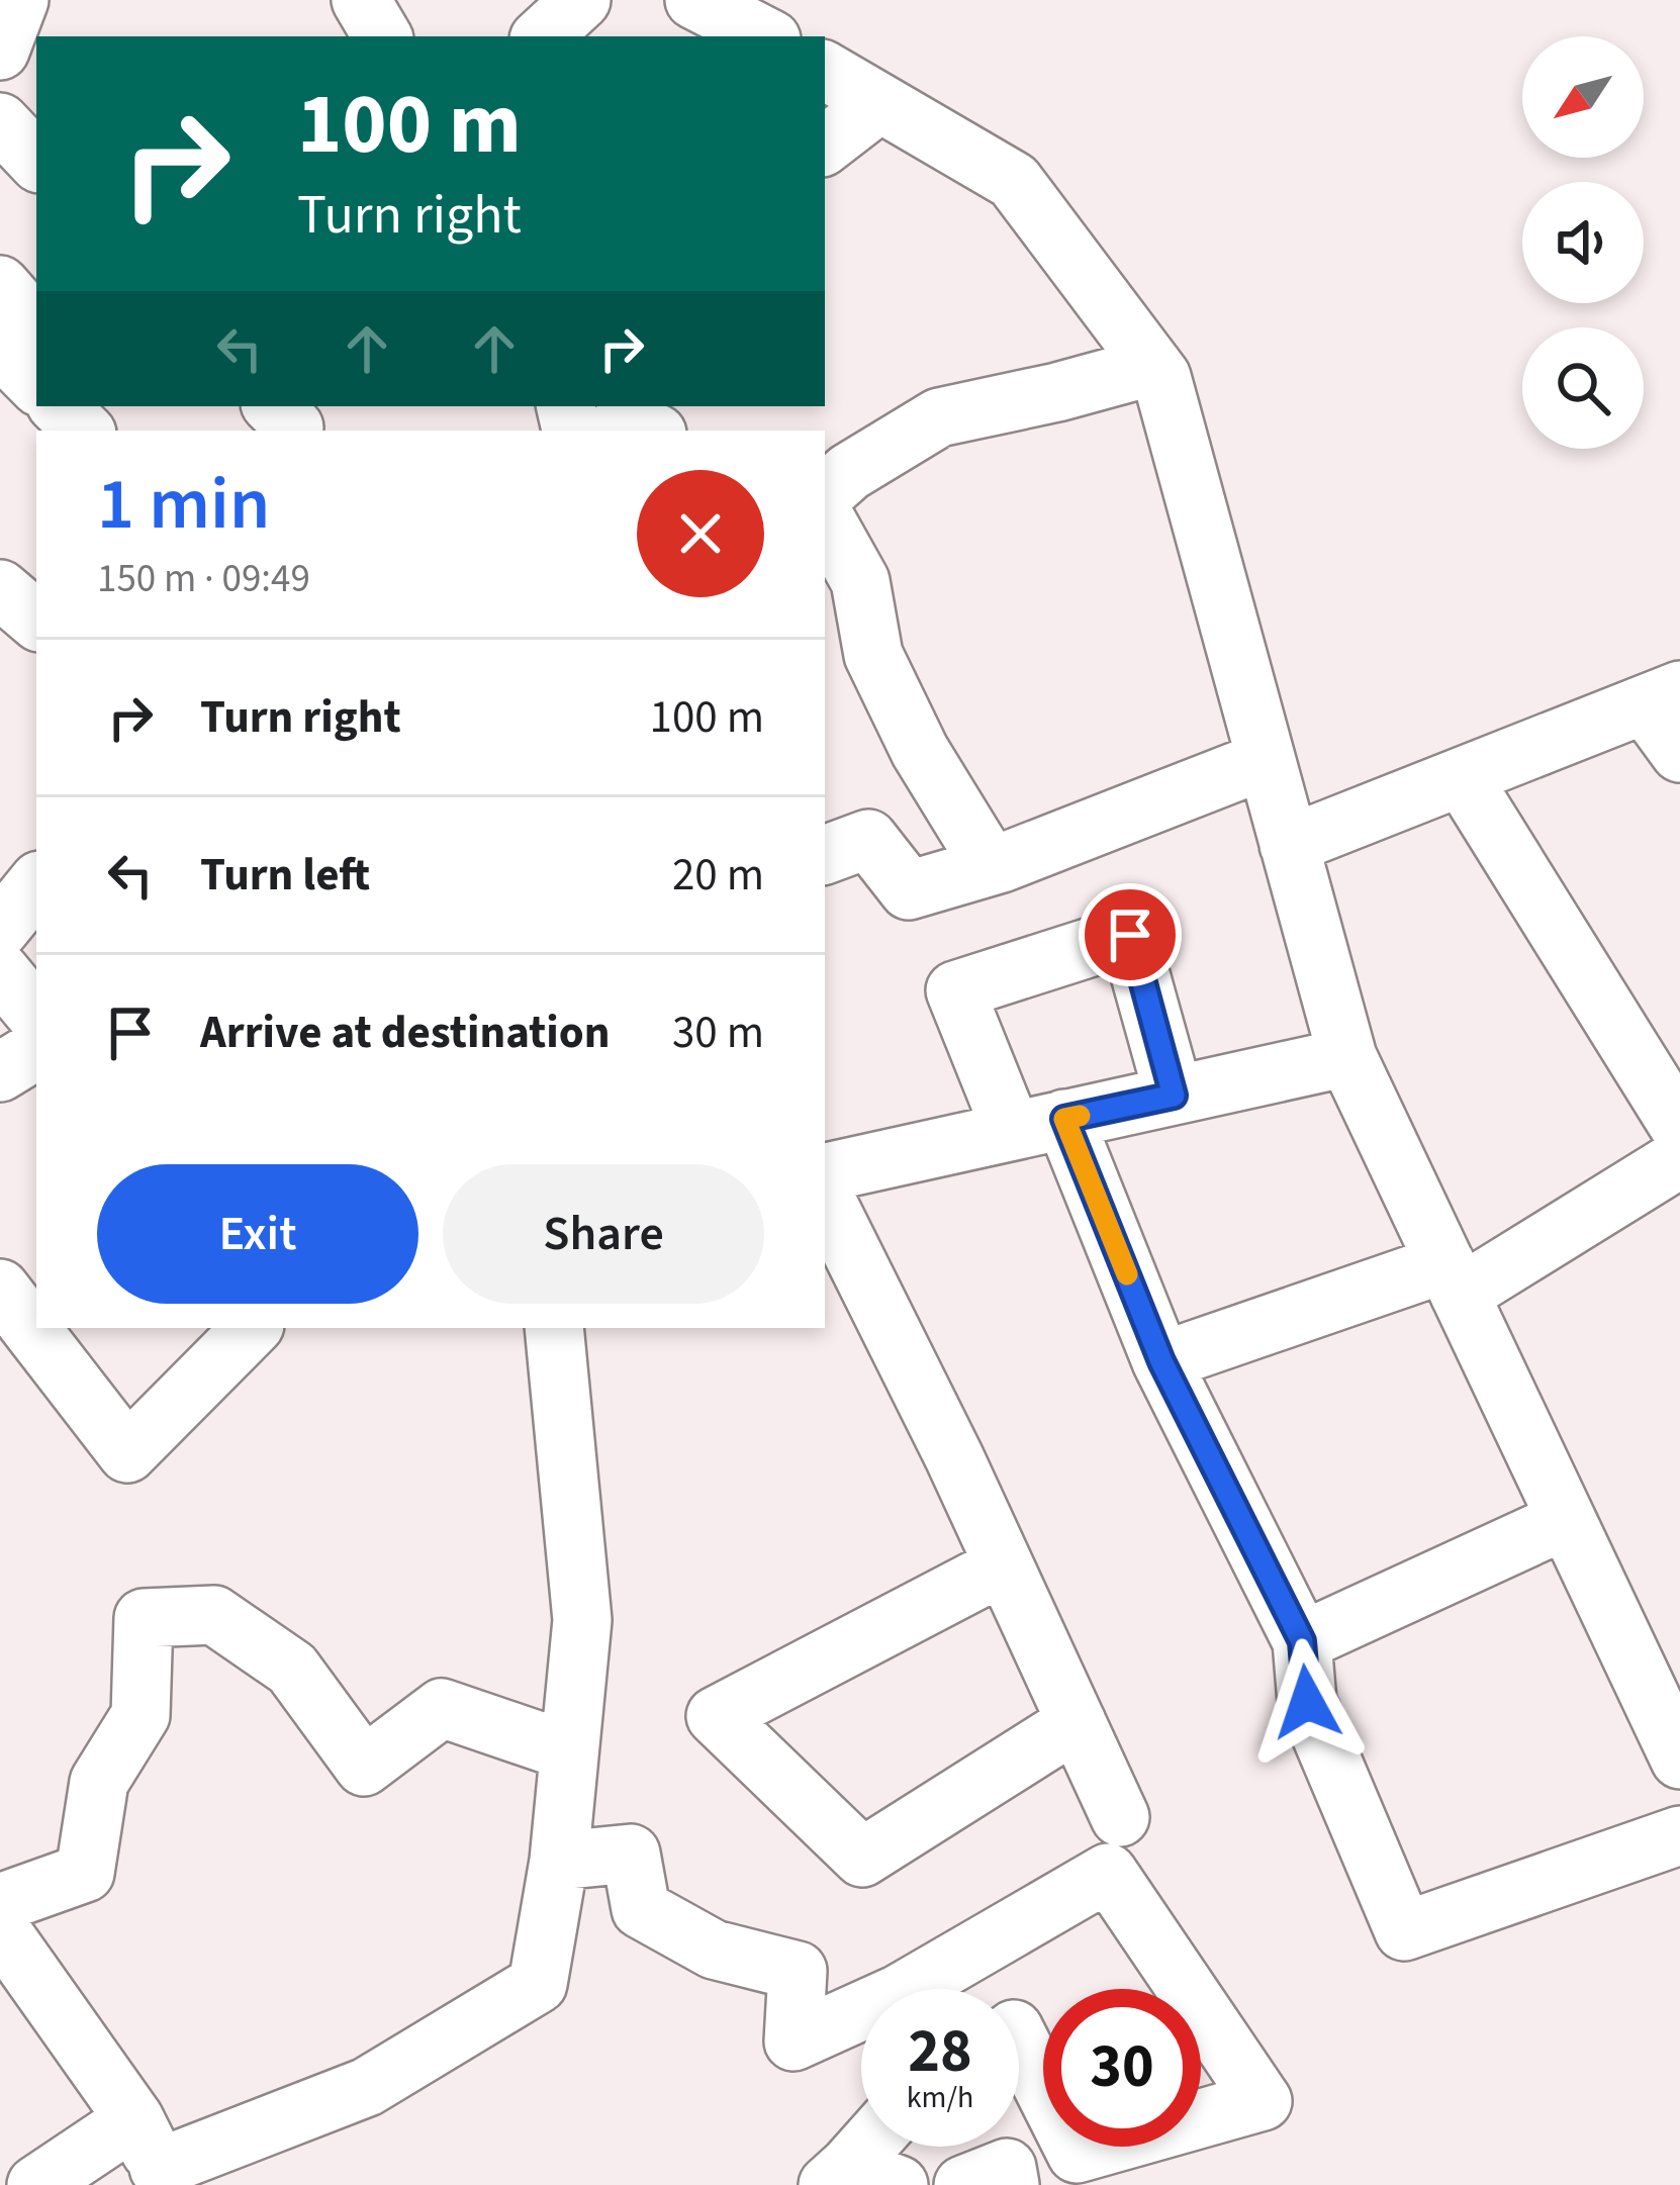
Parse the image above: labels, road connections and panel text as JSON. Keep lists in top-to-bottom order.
{
  "north": "bottom left",
  "page": {
    "turn": ["100 m", "Turn right"],
    "heading": ["1 min", "150 m · 09:49"],
    "list": [
      {
        "name": "Turn right",
        "value": "100 m"
      },
      {
        "name": "Turn left",
        "value": "20 m"
      },
      {
        "name": "Arrive at destination",
        "value": "30 m"
      }
    ],
    "buttons": ["Exit", "Share"],
    "speed": "28 km/h",
    "limit": "30"
  }
}
